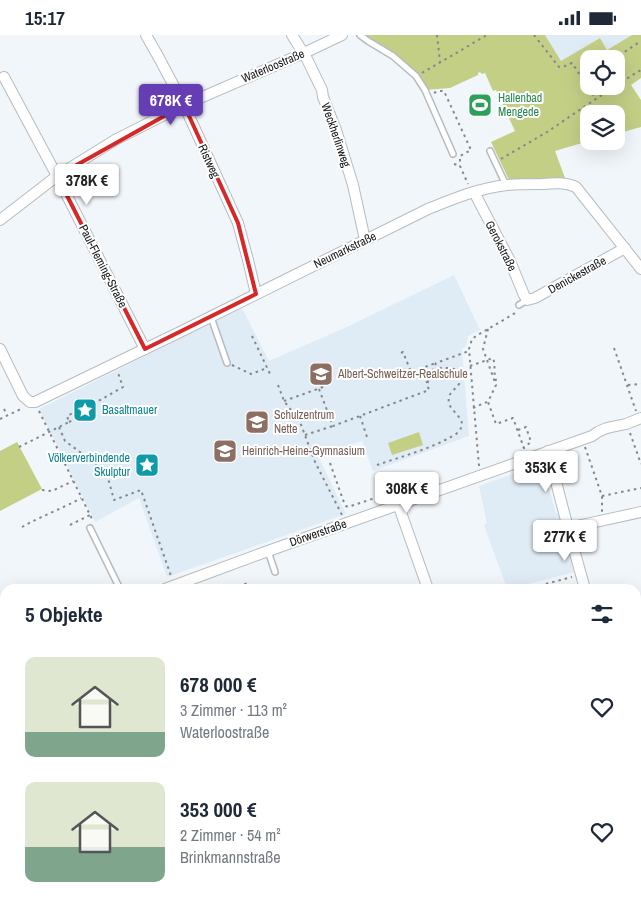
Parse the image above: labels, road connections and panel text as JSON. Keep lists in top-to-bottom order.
{
  "streets": {
    "street": [
      "Waterloostraße",
      "Weckherlinweg",
      "Ristweg",
      "Gerokstraße",
      "Neumarkstraße",
      "Paul-Fleming-Straße",
      "Denickestraße",
      "Dörwerstraße"
    ]
  },
  "crossings": [
    ["Waterloostraße", "Weckherlinweg"],
    ["Waterloostraße", "Ristweg"],
    ["Waterloostraße", "Paul-Fleming-Straße"],
    ["Weckherlinweg", "Neumarkstraße"],
    ["Ristweg", "Neumarkstraße"],
    ["Gerokstraße", "Neumarkstraße"],
    ["Gerokstraße", "Denickestraße"],
    ["Neumarkstraße", "Paul-Fleming-Straße"],
    ["Neumarkstraße", "Denickestraße"]
  ],
  "places": {
    "sports": ["Hallenbad Mengede"],
    "school or university": ["Albert-Schweitzer-Realschule", "Schulzentrum Nette", "Heinrich-Heine-Gymnasium"],
    "place": ["Basaltmauer", "Völkerverbindende Skulptur"]
  },
  "page": {
    "status": "15:17",
    "price": [
      "678K €",
      "378K €",
      "353K €",
      "308K €",
      "277K €"
    ],
    "heading": "5 Objekte",
    "list": [
      {
        "name": "678 000 €",
        "note": "3 Zimmer · 113 m² · Waterloostraße"
      },
      {
        "name": "353 000 €",
        "note": "2 Zimmer · 54 m² · Brinkmannstraße"
      }
    ]
  }
}
